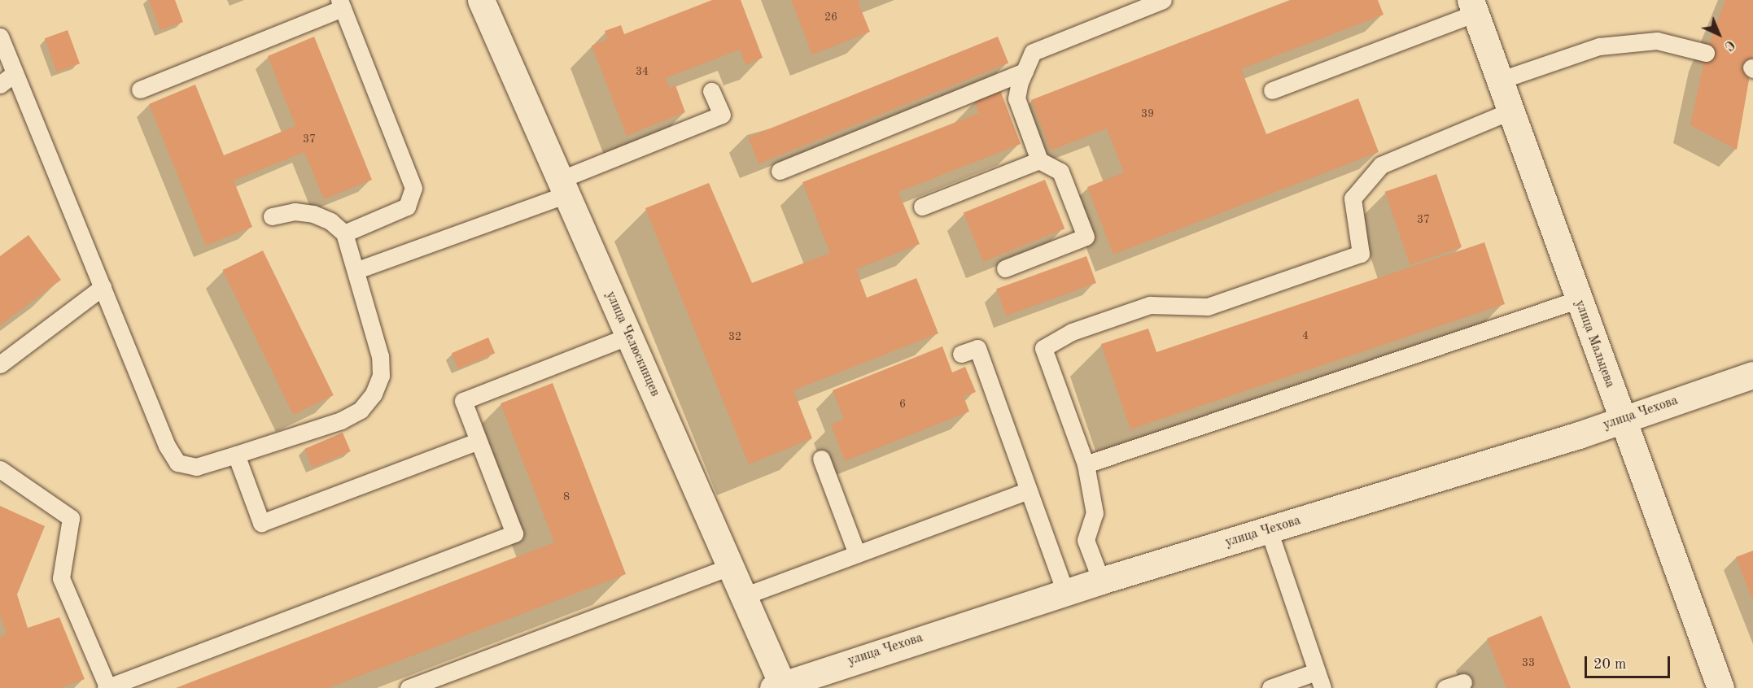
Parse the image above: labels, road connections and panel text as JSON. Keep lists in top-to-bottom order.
{
  "streets": {
    "street": ["улица Челюскинцев", "улица Мальцева", "улица Чехова"]
  },
  "crossings": [
    ["улица Челюскинцев", "улица Чехова"],
    ["улица Мальцева", "улица Чехова"]
  ],
  "house_numbers": [
    "26",
    "34",
    "39",
    "37",
    "37",
    "4",
    "32",
    "6",
    "8",
    "33"
  ],
  "scale_bar": "20 m",
  "north": "bottom right"
}
